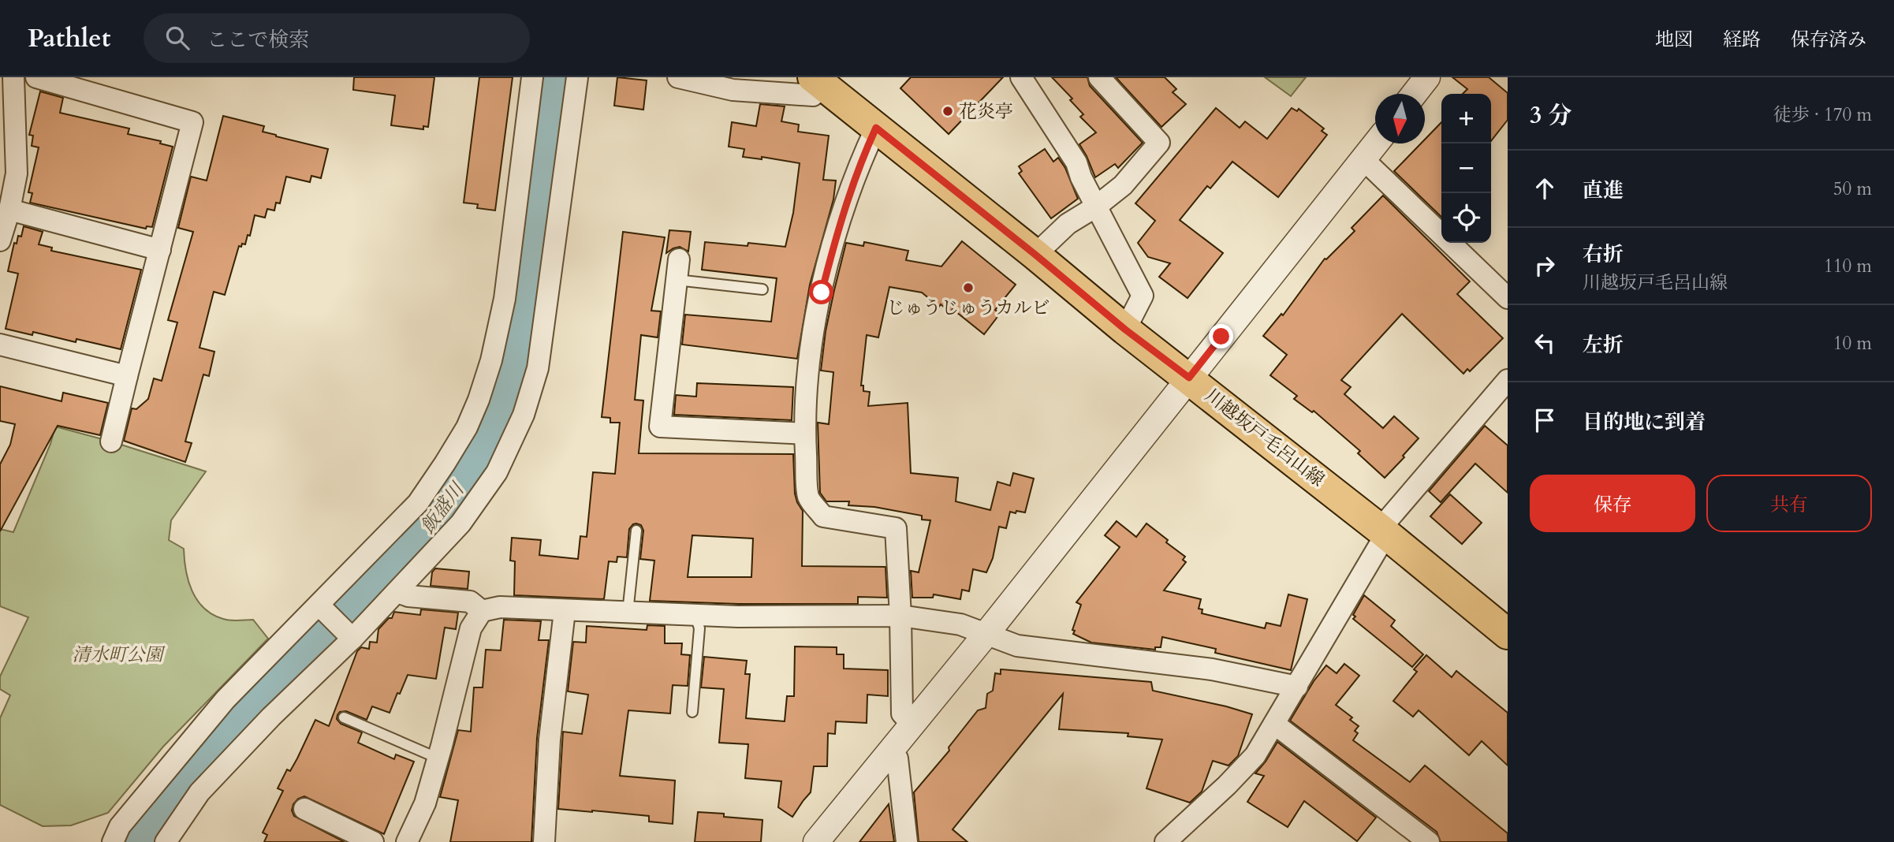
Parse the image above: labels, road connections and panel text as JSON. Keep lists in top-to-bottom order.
{
  "streets": {
    "main road": ["川越坂戸毛呂山線"]
  },
  "water": ["飯盛川"],
  "parks": ["清水町公園"],
  "places": ["花炎亭", "じゅうじゅうカルビ"],
  "north": "bottom",
  "page": {
    "header": "Pathlet",
    "search": "ここで検索",
    "nav": ["地図", "経路", "保存済み"],
    "heading": ["3 分", "徒歩 · 170 m"],
    "map_buttons": ["+", "−"],
    "list": [
      ["直進", "50 m"],
      ["右折", "川越坂戸毛呂山線", "110 m"],
      ["左折", "10 m"],
      "目的地に到着"
    ],
    "buttons": ["保存", "共有"]
  }
}
